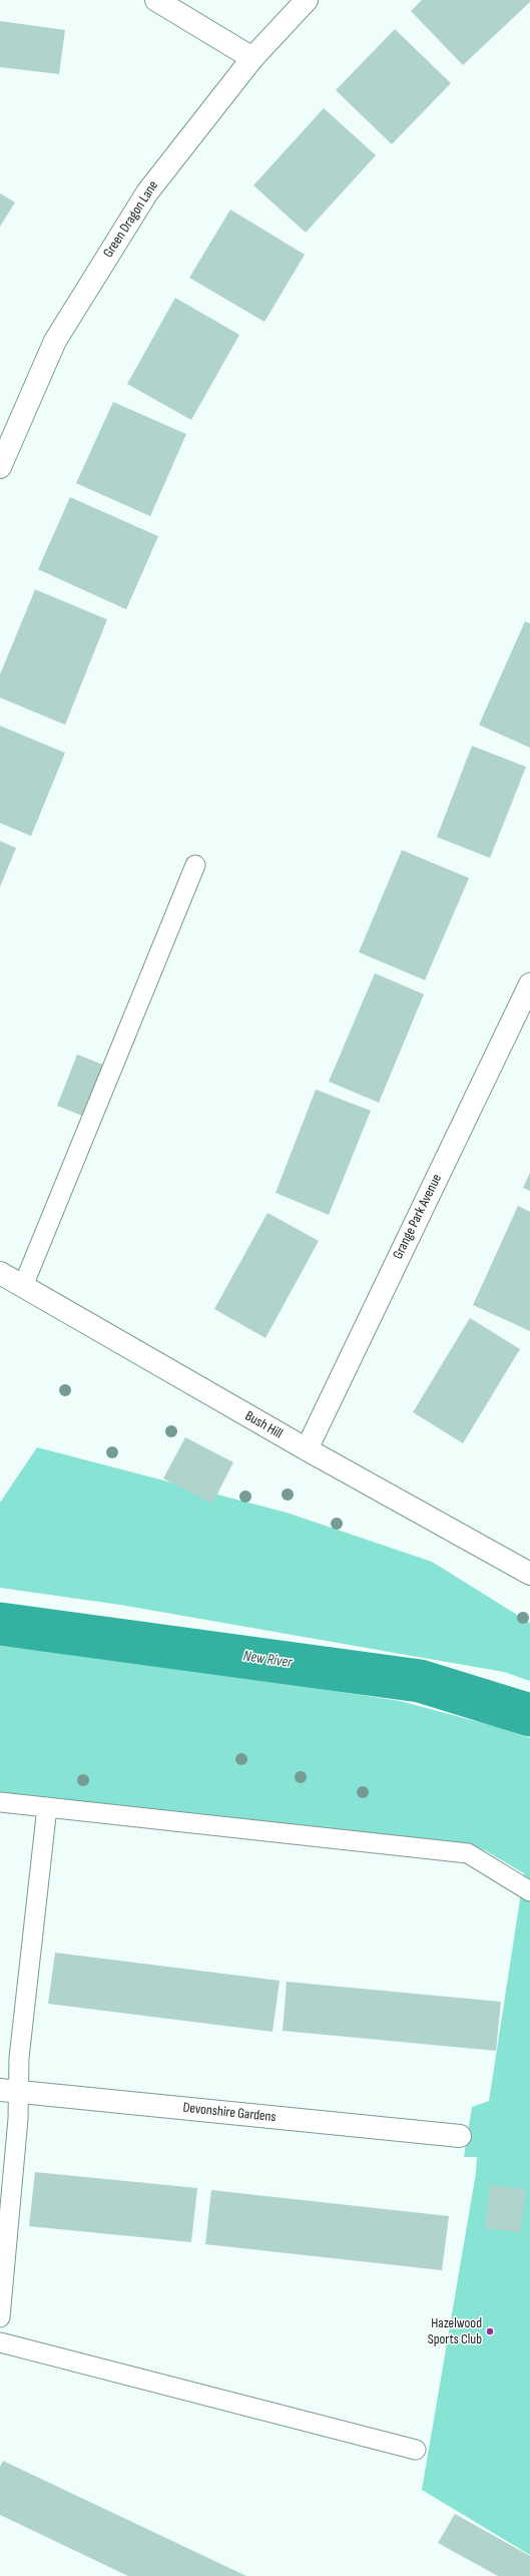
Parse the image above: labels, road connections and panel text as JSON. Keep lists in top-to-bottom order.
{
  "streets": {
    "street": [
      "Green Dragon Lane",
      "Grange Park Avenue",
      "Bush Hill",
      "Devonshire Gardens"
    ]
  },
  "crossings": [
    ["Grange Park Avenue", "Bush Hill"]
  ],
  "water": ["New River"],
  "places": ["Hazelwood Sports Club"]
}
